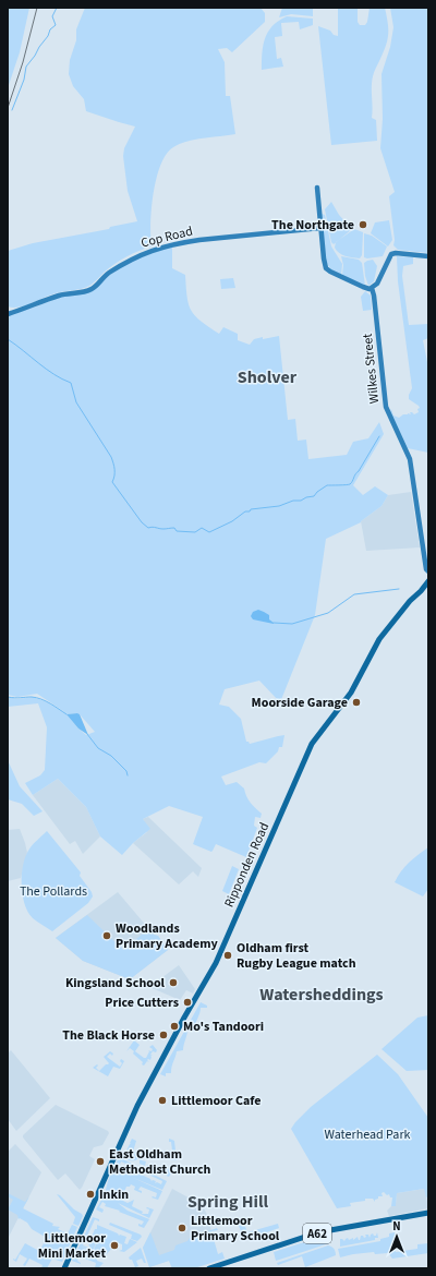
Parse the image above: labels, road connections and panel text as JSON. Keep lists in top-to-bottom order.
{
  "streets": {
    "main road": ["Ripponden Road", "A62"],
    "street": ["Cop Road", "Wilkes Street"]
  },
  "districts": ["Sholver", "Watersheddings", "Spring Hill"],
  "parks": ["The Pollards", "Waterhead Park"],
  "places": [
    "The Northgate",
    "Moorside Garage",
    "Woodlands Primary Academy",
    "Oldham first Rugby League match",
    "Kingsland School",
    "Price Cutters",
    "Mo's Tandoori",
    "The Black Horse",
    "Littlemoor Cafe",
    "East Oldham Methodist Church",
    "Inkin",
    "Littlemoor Primary School",
    "Littlemoor Mini Market"
  ],
  "north": "top"
}
